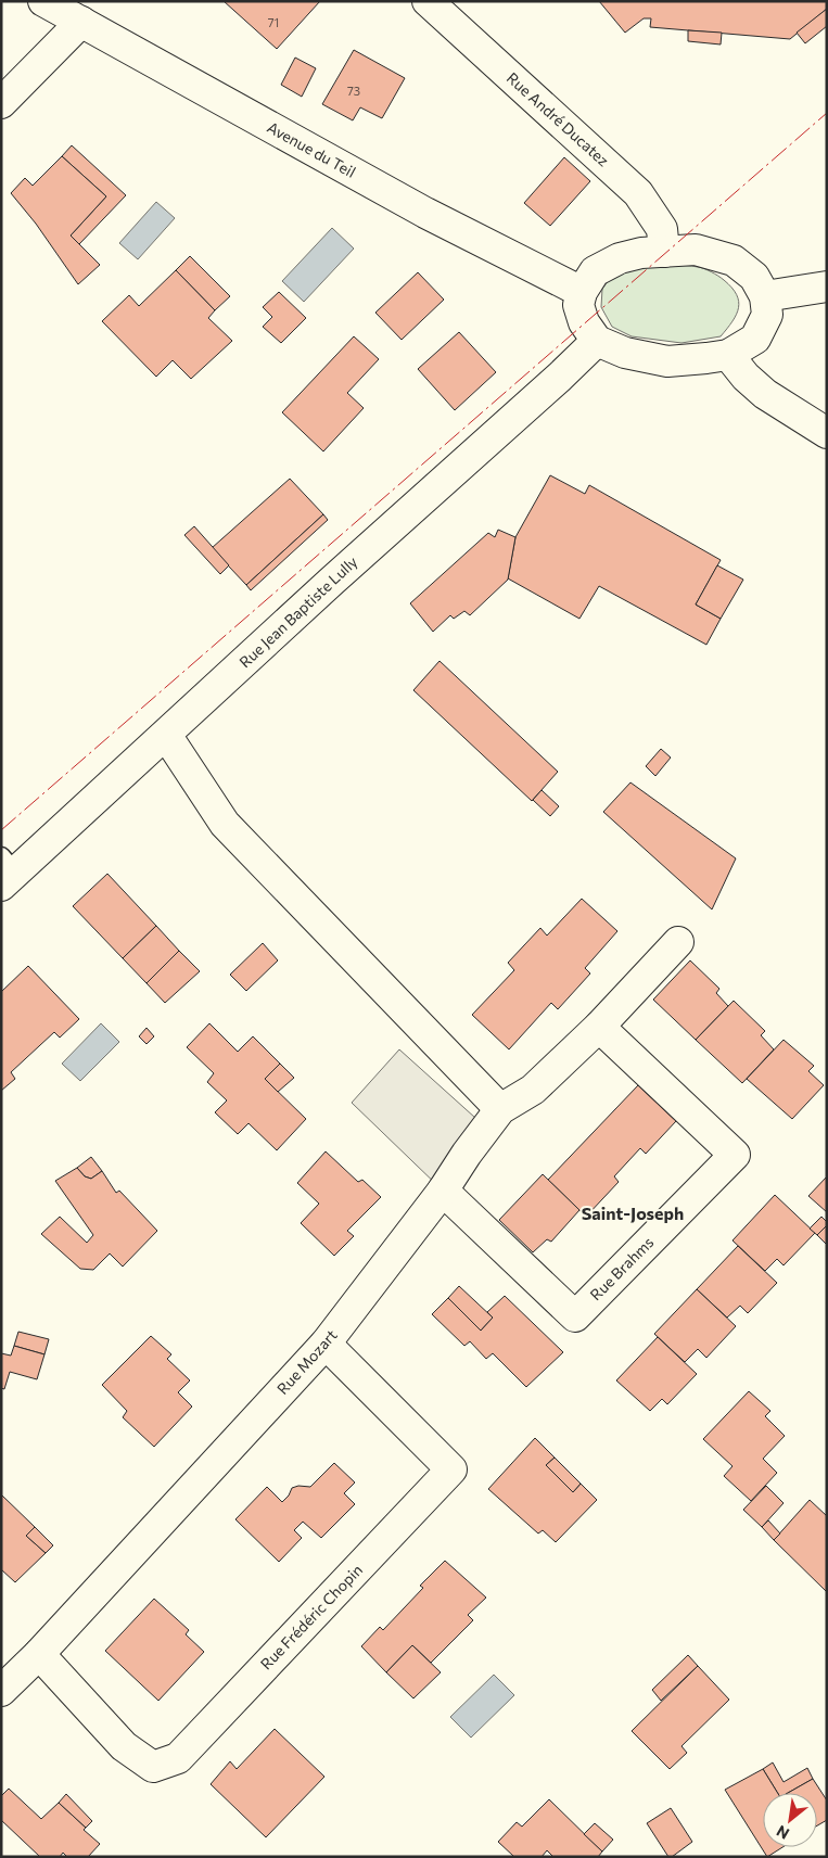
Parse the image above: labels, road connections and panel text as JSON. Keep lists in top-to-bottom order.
{
  "streets": {
    "street": [
      "Rue André Ducatez",
      "Avenue du Teil",
      "Rue Jean Baptiste Lully",
      "Rue Brahms",
      "Rue Mozart",
      "Rue Frédéric Chopin"
    ]
  },
  "crossings": [
    ["Rue André Ducatez", "Avenue du Teil"],
    ["Rue André Ducatez", "Rue Jean Baptiste Lully"],
    ["Avenue du Teil", "Rue Jean Baptiste Lully"],
    ["Rue Brahms", "Rue Mozart"],
    ["Rue Mozart", "Rue Frédéric Chopin"]
  ],
  "districts": ["Saint-Joseph"],
  "house_numbers": ["71", "73"],
  "north": "bottom left"
}
